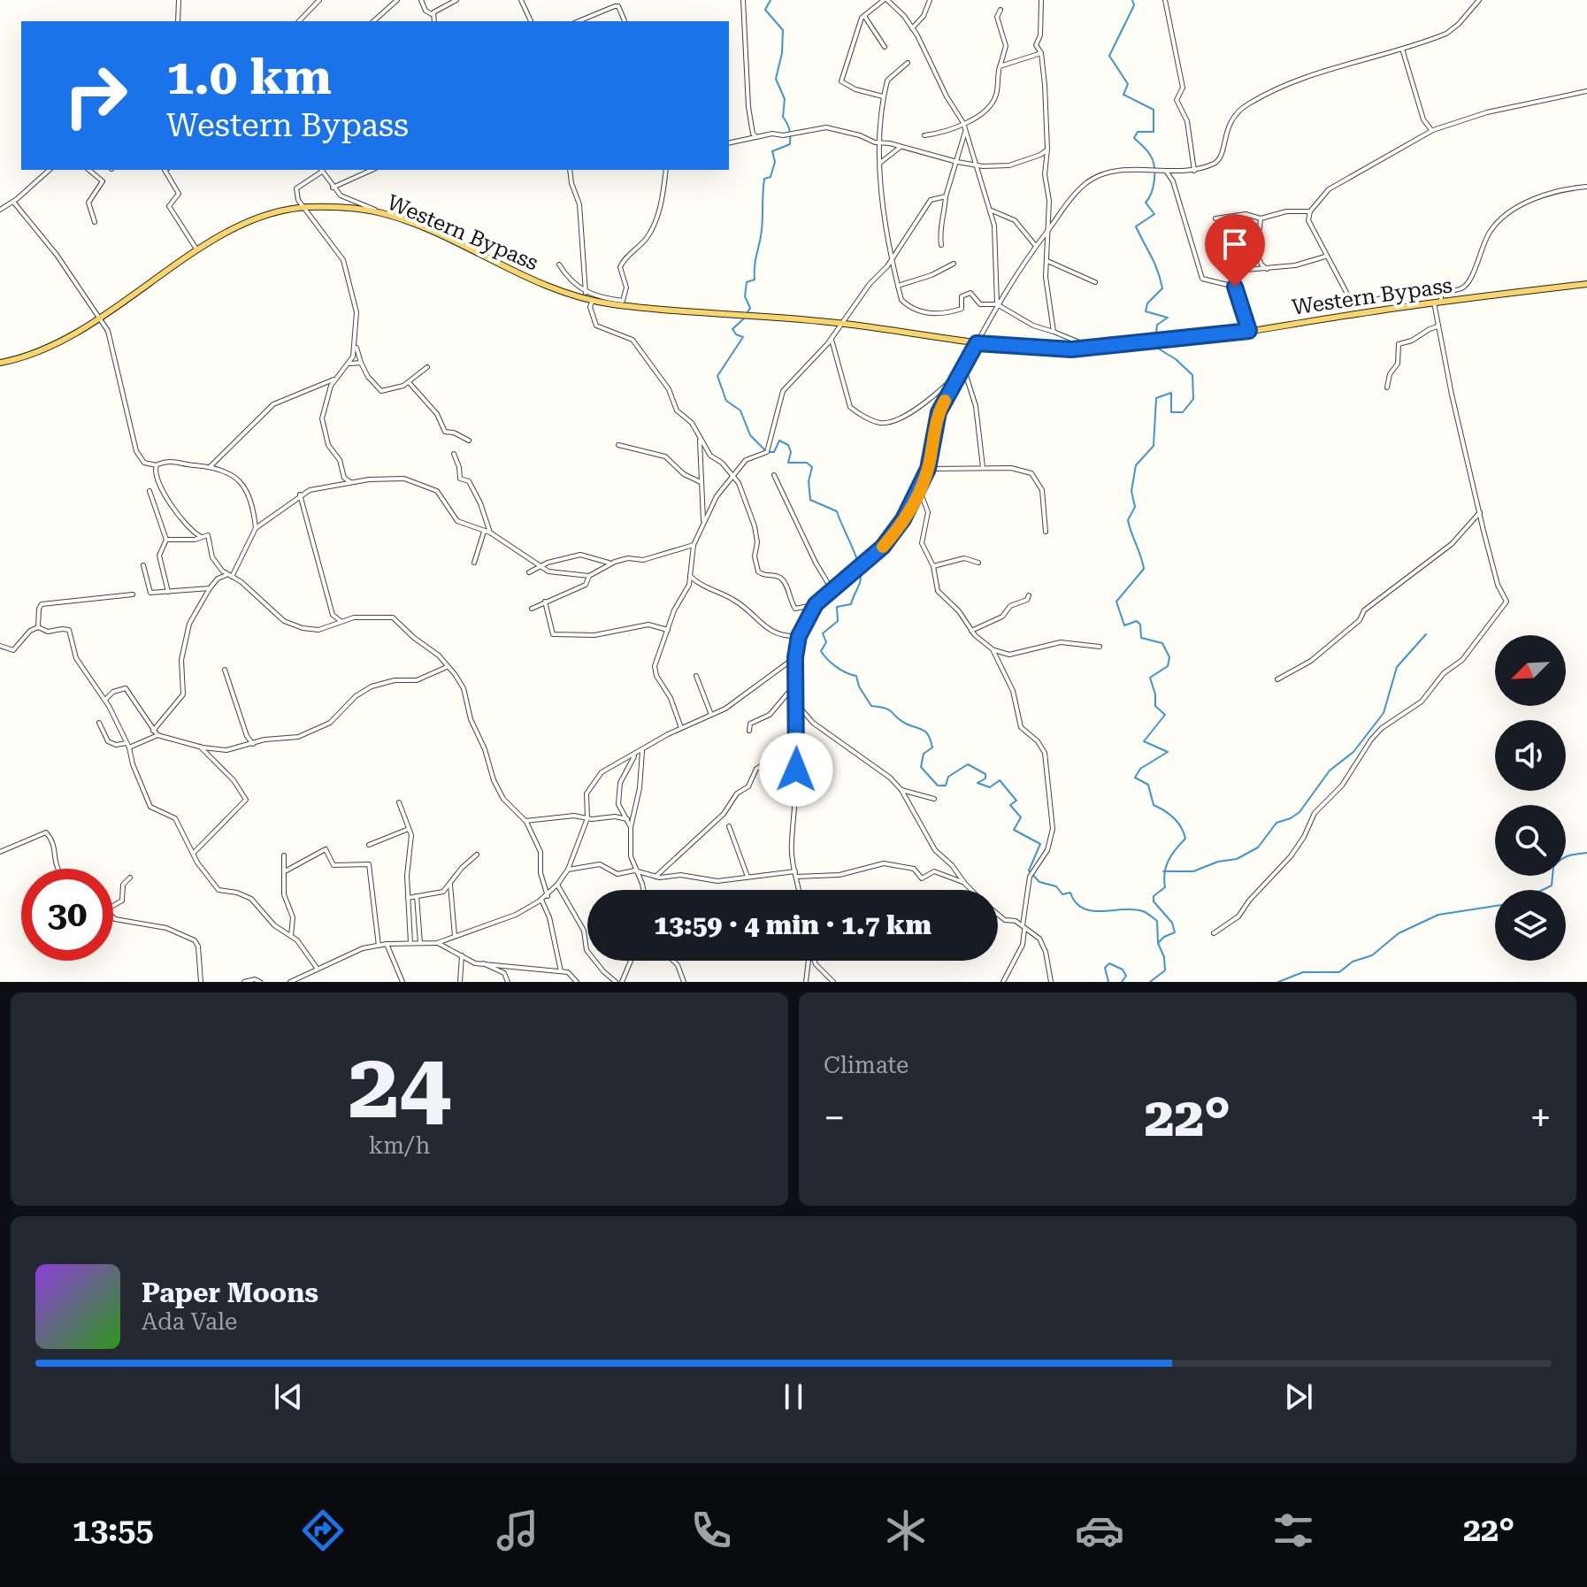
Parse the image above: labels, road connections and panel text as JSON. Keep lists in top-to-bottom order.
{
  "streets": {
    "main road": ["Western Bypass"]
  },
  "north": "bottom left",
  "page": {
    "turn": ["1.0 km", "Western Bypass"],
    "limit": "30",
    "trip": "13:59 · 4 min · 1.7 km",
    "tile": [
      ["24", "km/h"],
      "Climate"
    ],
    "heat": ["−", "22°", "+"],
    "song": ["Paper Moons", "Ada Vale"],
    "tabs": ["13:55", "22°"]
  }
}
